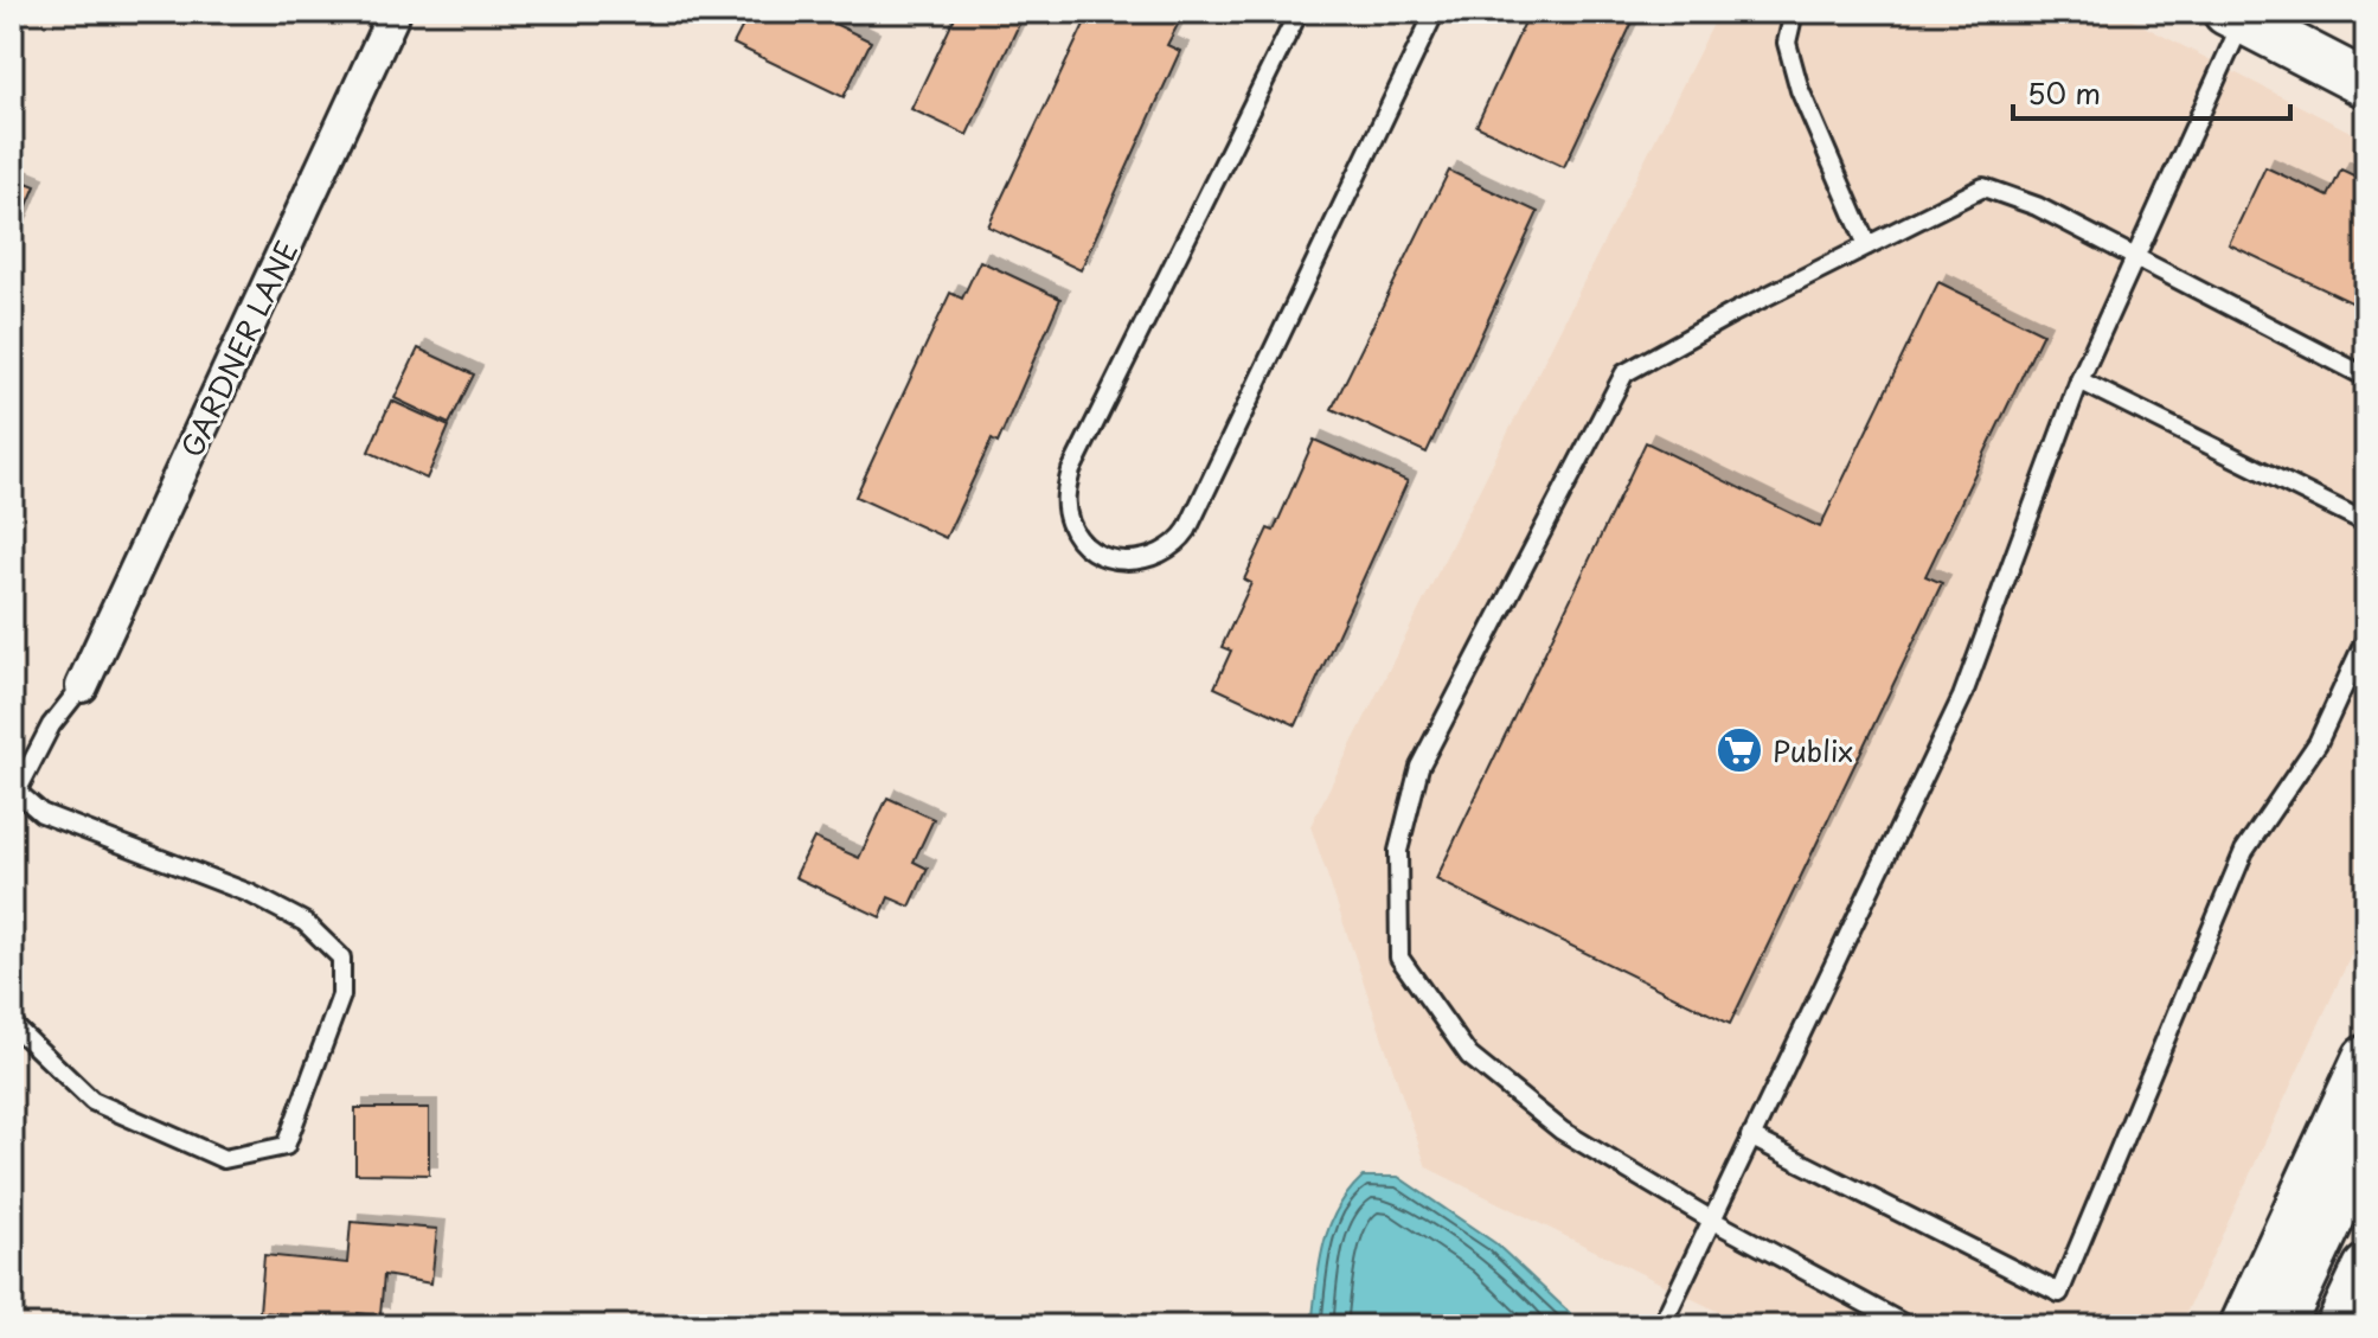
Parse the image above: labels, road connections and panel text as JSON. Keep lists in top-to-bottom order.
{
  "streets": {
    "street": ["GARDNER LANE"]
  },
  "places": {
    "supermarket": ["Publix"]
  },
  "scale_bar": "50 m"
}
